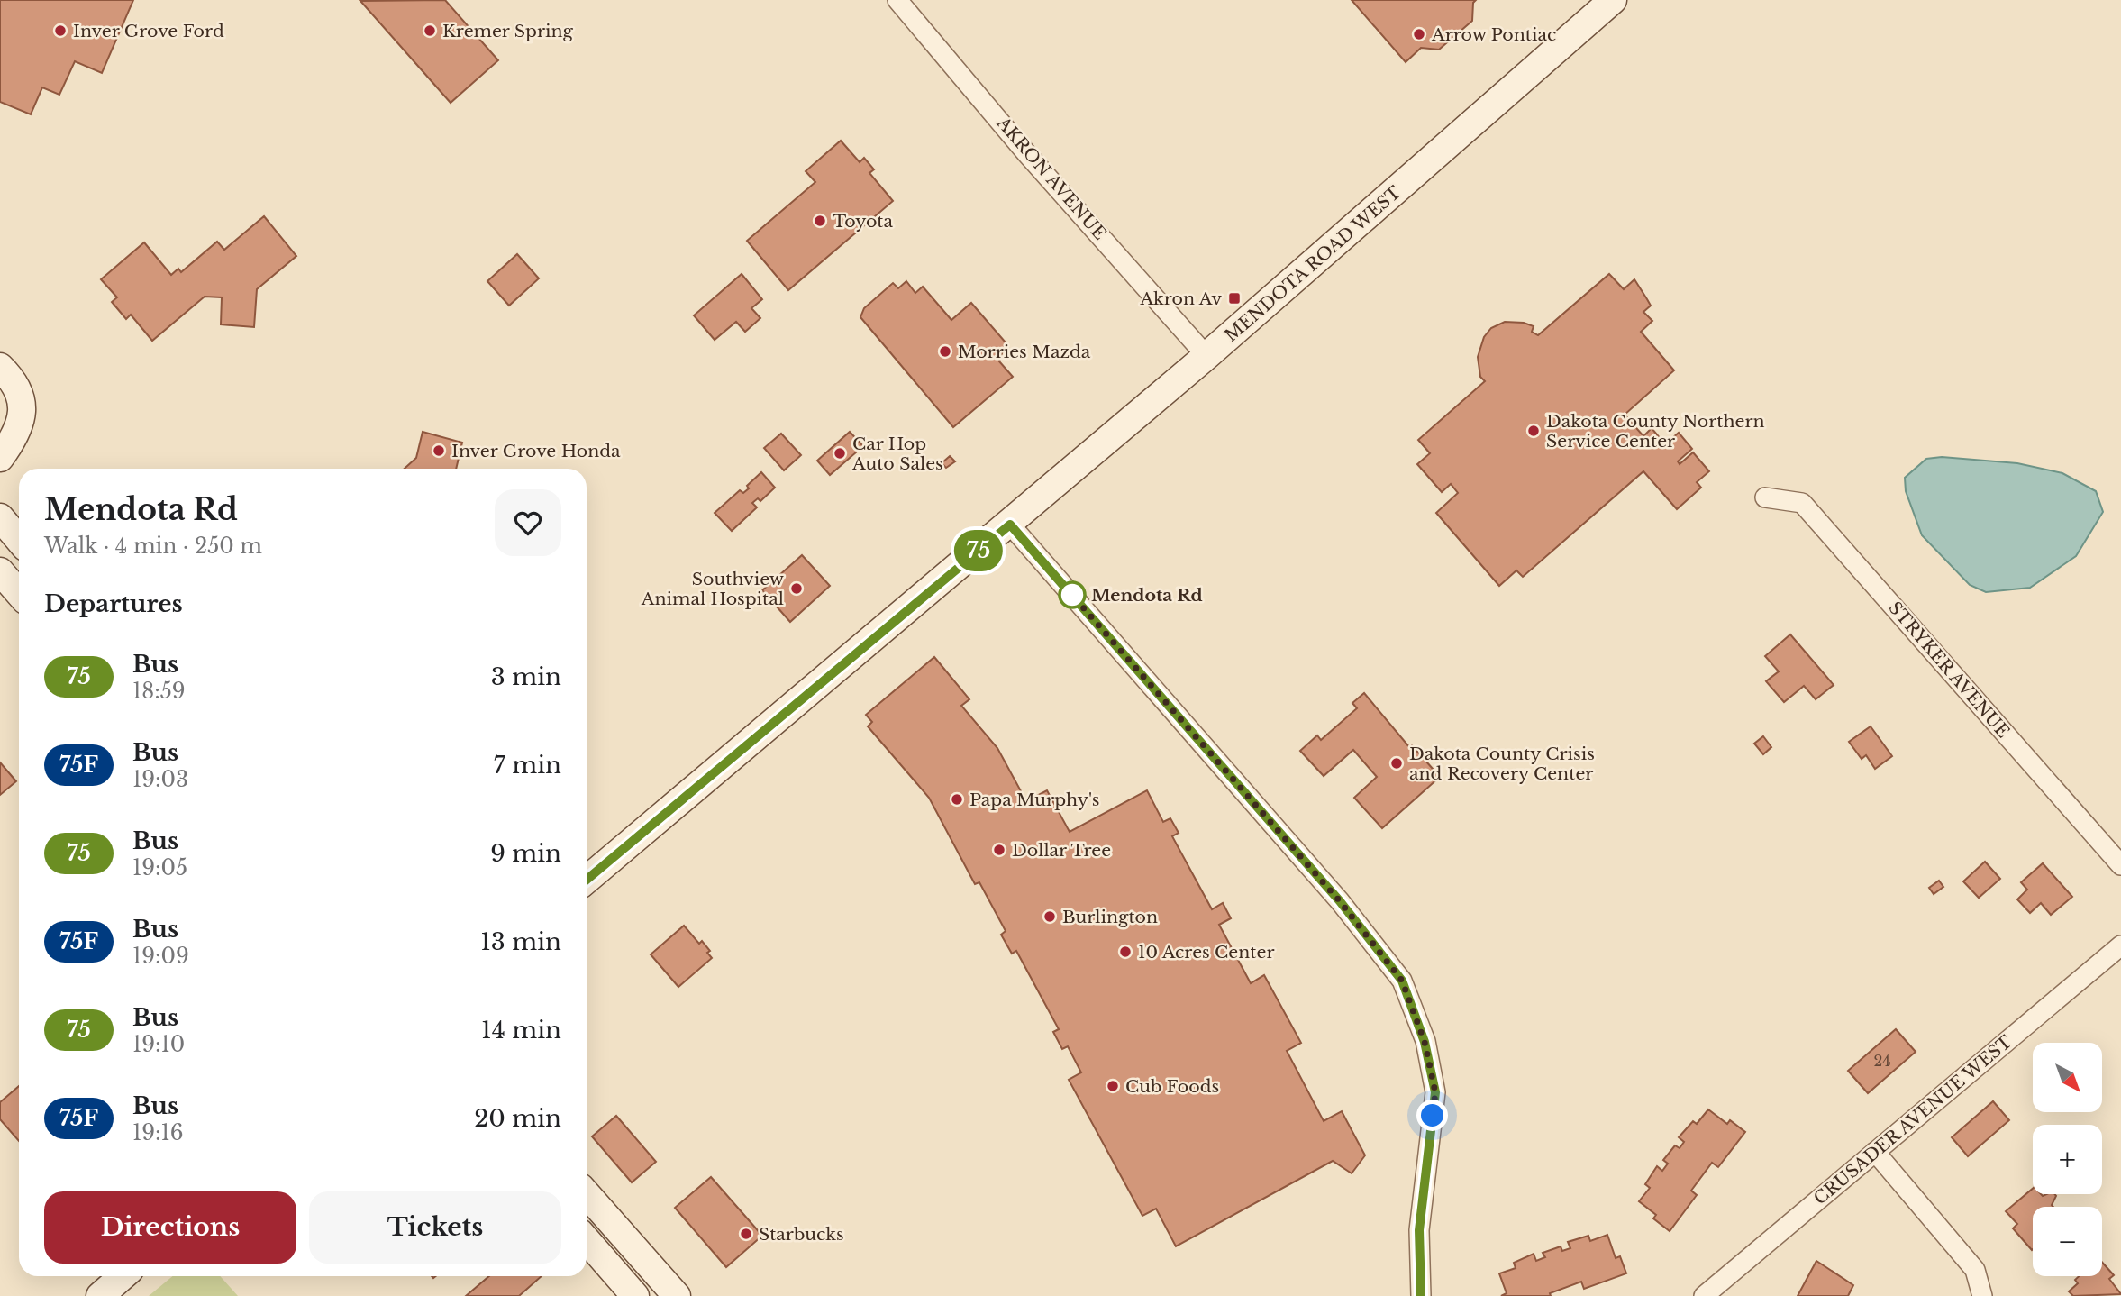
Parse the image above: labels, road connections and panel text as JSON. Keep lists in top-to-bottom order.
{
  "streets": {
    "street": [
      "AKRON AVENUE",
      "MENDOTA ROAD WEST",
      "STRYKER AVENUE",
      "CRUSADER AVENUE WEST"
    ]
  },
  "crossings": [
    ["AKRON AVENUE", "MENDOTA ROAD WEST"]
  ],
  "places": {
    "other": [
      "Inver Grove Ford",
      "Kremer Spring",
      "Arrow Pontiac",
      "Toyota",
      "Morries Mazda",
      "Dakota County Northern Service Center",
      "Inver Grove Honda",
      "Car Hop Auto Sales",
      "Southview Animal Hospital",
      "Mendota Rd",
      "Dakota County Crisis and Recovery Center",
      "Papa Murphy's",
      "Dollar Tree",
      "Burlington",
      "10 Acres Center",
      "Cub Foods",
      "Starbucks"
    ],
    "transit": ["Akron Av"]
  },
  "lines": ["bus line 75"],
  "house_numbers": ["24"],
  "north": "bottom right",
  "page": {
    "on_map": "75",
    "heading": [
      ["Mendota Rd", "Walk · 4 min · 250 m"],
      "Departures"
    ],
    "list": [
      {
        "mark": "75",
        "name": "Bus",
        "note": "18:59",
        "value": "3 min"
      },
      {
        "mark": "75F",
        "name": "Bus",
        "note": "19:03",
        "value": "7 min"
      },
      {
        "mark": "75",
        "name": "Bus",
        "note": "19:05",
        "value": "9 min"
      },
      {
        "mark": "75F",
        "name": "Bus",
        "note": "19:09",
        "value": "13 min"
      },
      {
        "mark": "75",
        "name": "Bus",
        "note": "19:10",
        "value": "14 min"
      },
      {
        "mark": "75F",
        "name": "Bus",
        "note": "19:16",
        "value": "20 min"
      }
    ],
    "map_buttons": ["+", "−"],
    "buttons": ["Directions", "Tickets"]
  }
}
